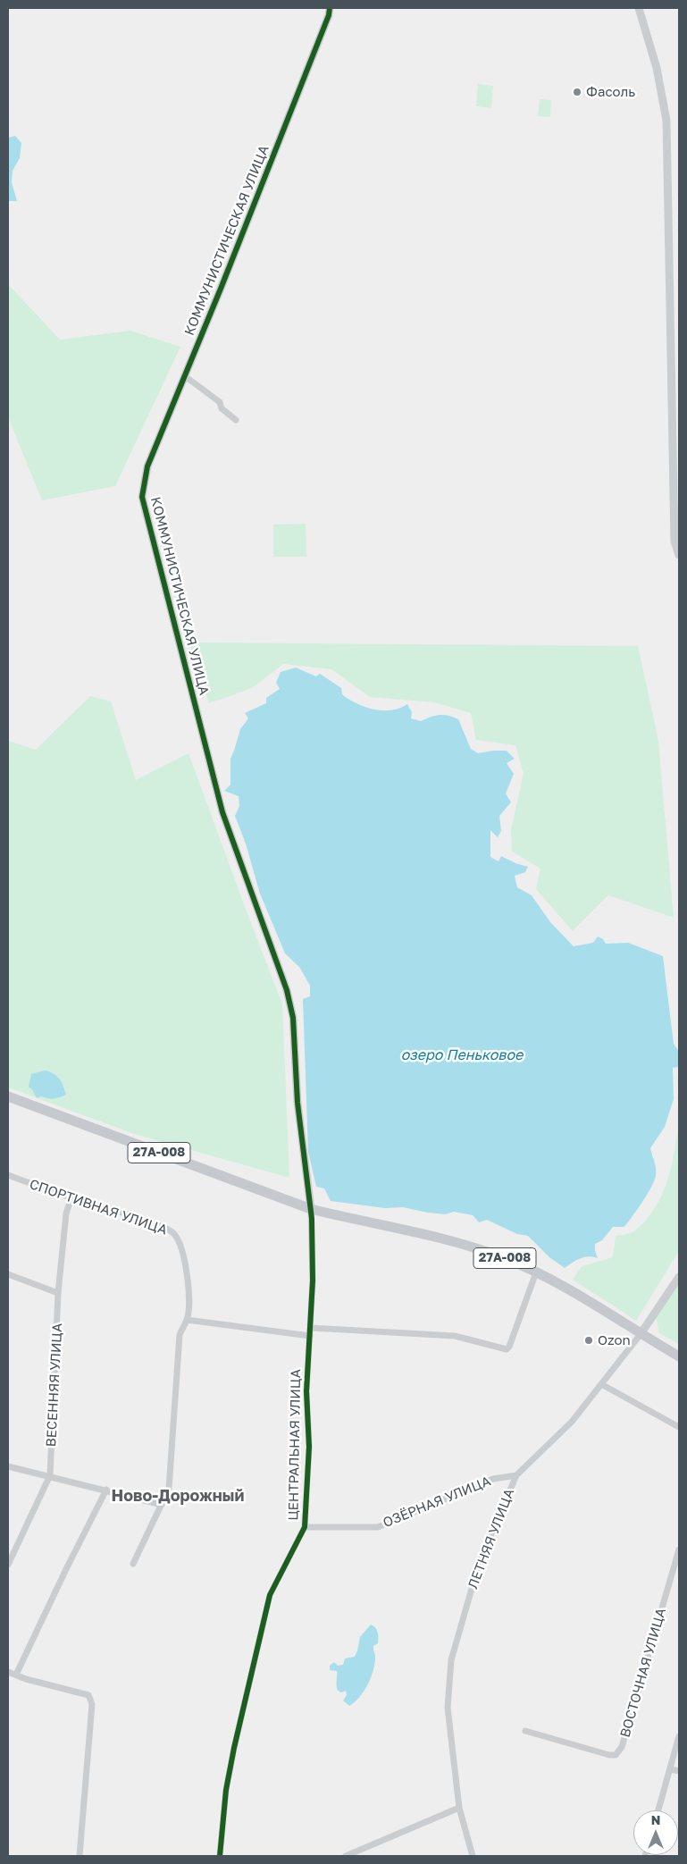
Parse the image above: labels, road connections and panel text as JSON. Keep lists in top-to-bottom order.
{
  "streets": {
    "main road": ["27А-008"],
    "street": [
      "КОММУНИСТИЧЕСКАЯ УЛИЦА",
      "СПОРТИВНАЯ УЛИЦА",
      "ВЕСЕННЯЯ УЛИЦА",
      "ЦЕНТРАЛЬНАЯ УЛИЦА",
      "ОЗЁРНАЯ УЛИЦА",
      "ЛЕТНЯЯ УЛИЦА",
      "ВОСТОЧНАЯ УЛИЦА"
    ]
  },
  "crossings": [
    ["КОММУНИСТИЧЕСКАЯ УЛИЦА", "27А-008"],
    ["КОММУНИСТИЧЕСКАЯ УЛИЦА", "ЦЕНТРАЛЬНАЯ УЛИЦА"],
    ["27А-008", "ЦЕНТРАЛЬНАЯ УЛИЦА"],
    ["27А-008", "ЛЕТНЯЯ УЛИЦА"],
    ["СПОРТИВНАЯ УЛИЦА", "ВЕСЕННЯЯ УЛИЦА"],
    ["ЦЕНТРАЛЬНАЯ УЛИЦА", "ОЗЁРНАЯ УЛИЦА"],
    ["ОЗЁРНАЯ УЛИЦА", "ЛЕТНЯЯ УЛИЦА"]
  ],
  "districts": ["Ново-Дорожный"],
  "water": ["озеро Пеньковое"],
  "places": ["Фасоль", "Ozon"],
  "north": "top"
}
